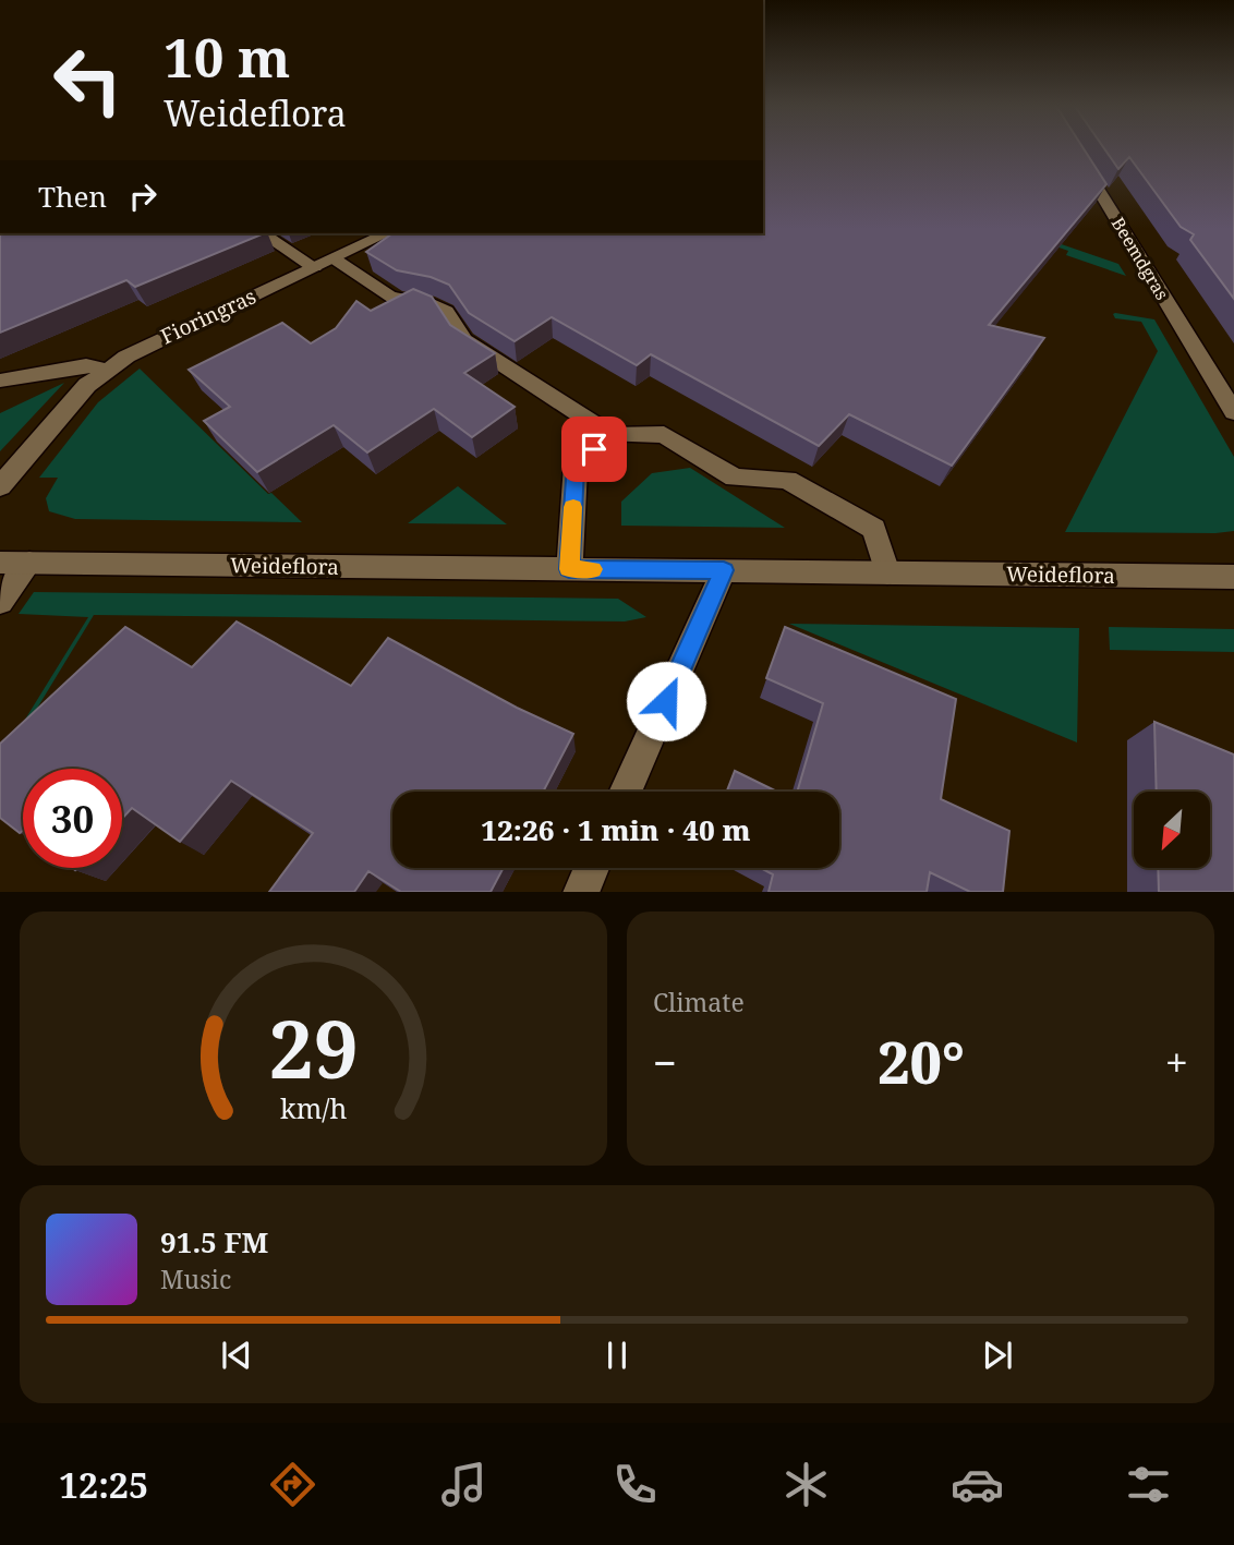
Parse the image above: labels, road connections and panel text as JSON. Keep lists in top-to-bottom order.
{
  "streets": {
    "street": ["Beemdgras", "Fioringras", "Weideflora"]
  },
  "north": "bottom left",
  "page": {
    "turn": ["10 m", "Weideflora"],
    "then": "Then",
    "limit": "30",
    "trip": "12:26 · 1 min · 40 m",
    "tile": "Climate",
    "heat": ["−", "20°", "+"],
    "song": ["91.5 FM", "Music"],
    "tabs": "12:25",
    "gauge": ["29", "km/h"]
  }
}
